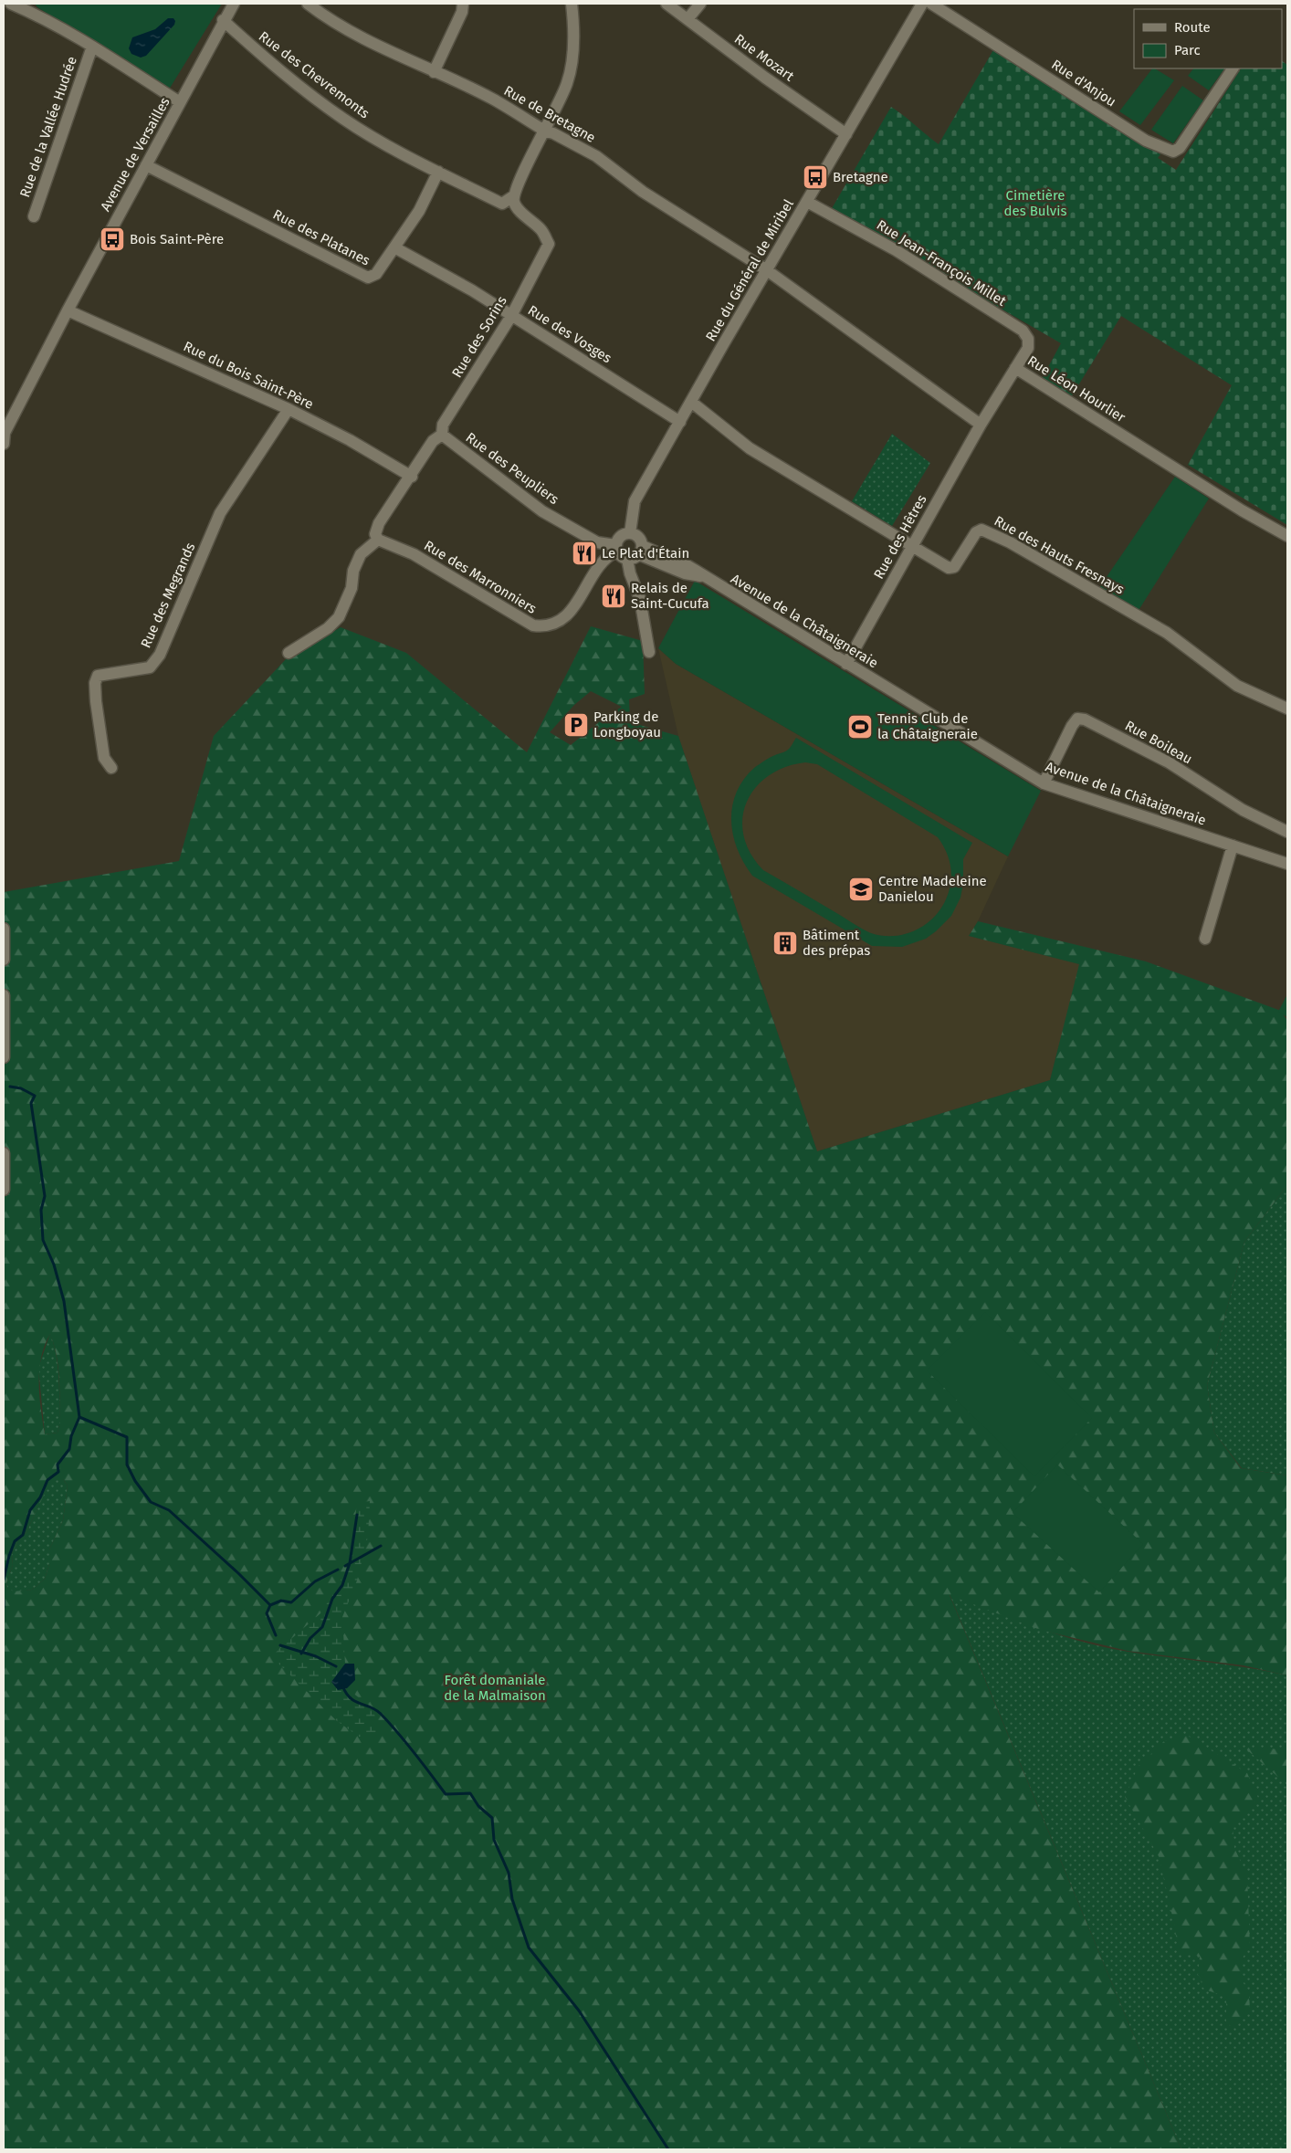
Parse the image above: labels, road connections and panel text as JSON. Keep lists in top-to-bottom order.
{
  "streets": {
    "street": [
      "Rue Mozart",
      "Rue des Chevremonts",
      "Rue d'Anjou",
      "Rue de Bretagne",
      "Rue de la Vallée Hudrée",
      "Avenue de Versailles",
      "Rue des Platanes",
      "Rue Jean-François Millet",
      "Rue du Général de Miribel",
      "Rue des Vosges",
      "Rue des Sorins",
      "Rue du Bois Saint-Père",
      "Rue Léon Hourlier",
      "Rue des Peupliers",
      "Rue des Hêtres",
      "Rue des Hauts Fresnays",
      "Rue des Marronniers",
      "Rue des Megrands",
      "Avenue de la Châtaigneraie",
      "Rue Boileau"
    ]
  },
  "crossings": [
    ["Rue Mozart", "Rue du Général de Miribel"],
    ["Rue des Chevremonts", "Avenue de Versailles"],
    ["Rue des Chevremonts", "Rue des Platanes"],
    ["Rue des Chevremonts", "Rue des Sorins"],
    ["Rue de Bretagne", "Rue du Général de Miribel"],
    ["Rue de la Vallée Hudrée", "Avenue de Versailles"],
    ["Avenue de Versailles", "Rue des Platanes"],
    ["Avenue de Versailles", "Rue du Bois Saint-Père"],
    ["Rue des Platanes", "Rue des Vosges"],
    ["Rue Jean-François Millet", "Rue du Général de Miribel"],
    ["Rue Jean-François Millet", "Rue Léon Hourlier"],
    ["Rue du Général de Miribel", "Rue des Vosges"],
    ["Rue du Général de Miribel", "Rue des Peupliers"],
    ["Rue du Général de Miribel", "Rue des Hauts Fresnays"],
    ["Rue du Général de Miribel", "Rue des Marronniers"],
    ["Rue du Général de Miribel", "Avenue de la Châtaigneraie"],
    ["Rue des Vosges", "Rue des Sorins"],
    ["Rue des Sorins", "Rue du Bois Saint-Père"],
    ["Rue des Sorins", "Rue des Peupliers"],
    ["Rue des Sorins", "Rue des Marronniers"],
    ["Rue du Bois Saint-Père", "Rue des Megrands"],
    ["Rue Léon Hourlier", "Rue des Hêtres"],
    ["Rue des Peupliers", "Rue des Marronniers"],
    ["Rue des Peupliers", "Avenue de la Châtaigneraie"],
    ["Rue des Hêtres", "Rue des Hauts Fresnays"],
    ["Rue des Hêtres", "Avenue de la Châtaigneraie"],
    ["Rue des Marronniers", "Avenue de la Châtaigneraie"],
    ["Avenue de la Châtaigneraie", "Rue Boileau"]
  ],
  "parks": ["Cimetière des Bulvis", "Forêt domaniale de la Malmaison"],
  "places": {
    "bus stop": ["Bretagne", "Bois Saint-Père"],
    "restaurant": ["Le Plat d'Étain", "Relais de Saint-Cucufa"],
    "parking": ["Parking de Longboyau"],
    "sports": ["Tennis Club de la Châtaigneraie"],
    "school or university": ["Centre Madeleine Danielou"],
    "building": ["Bâtiment des prépas"]
  },
  "legend": ["Route", "Parc"]
}
